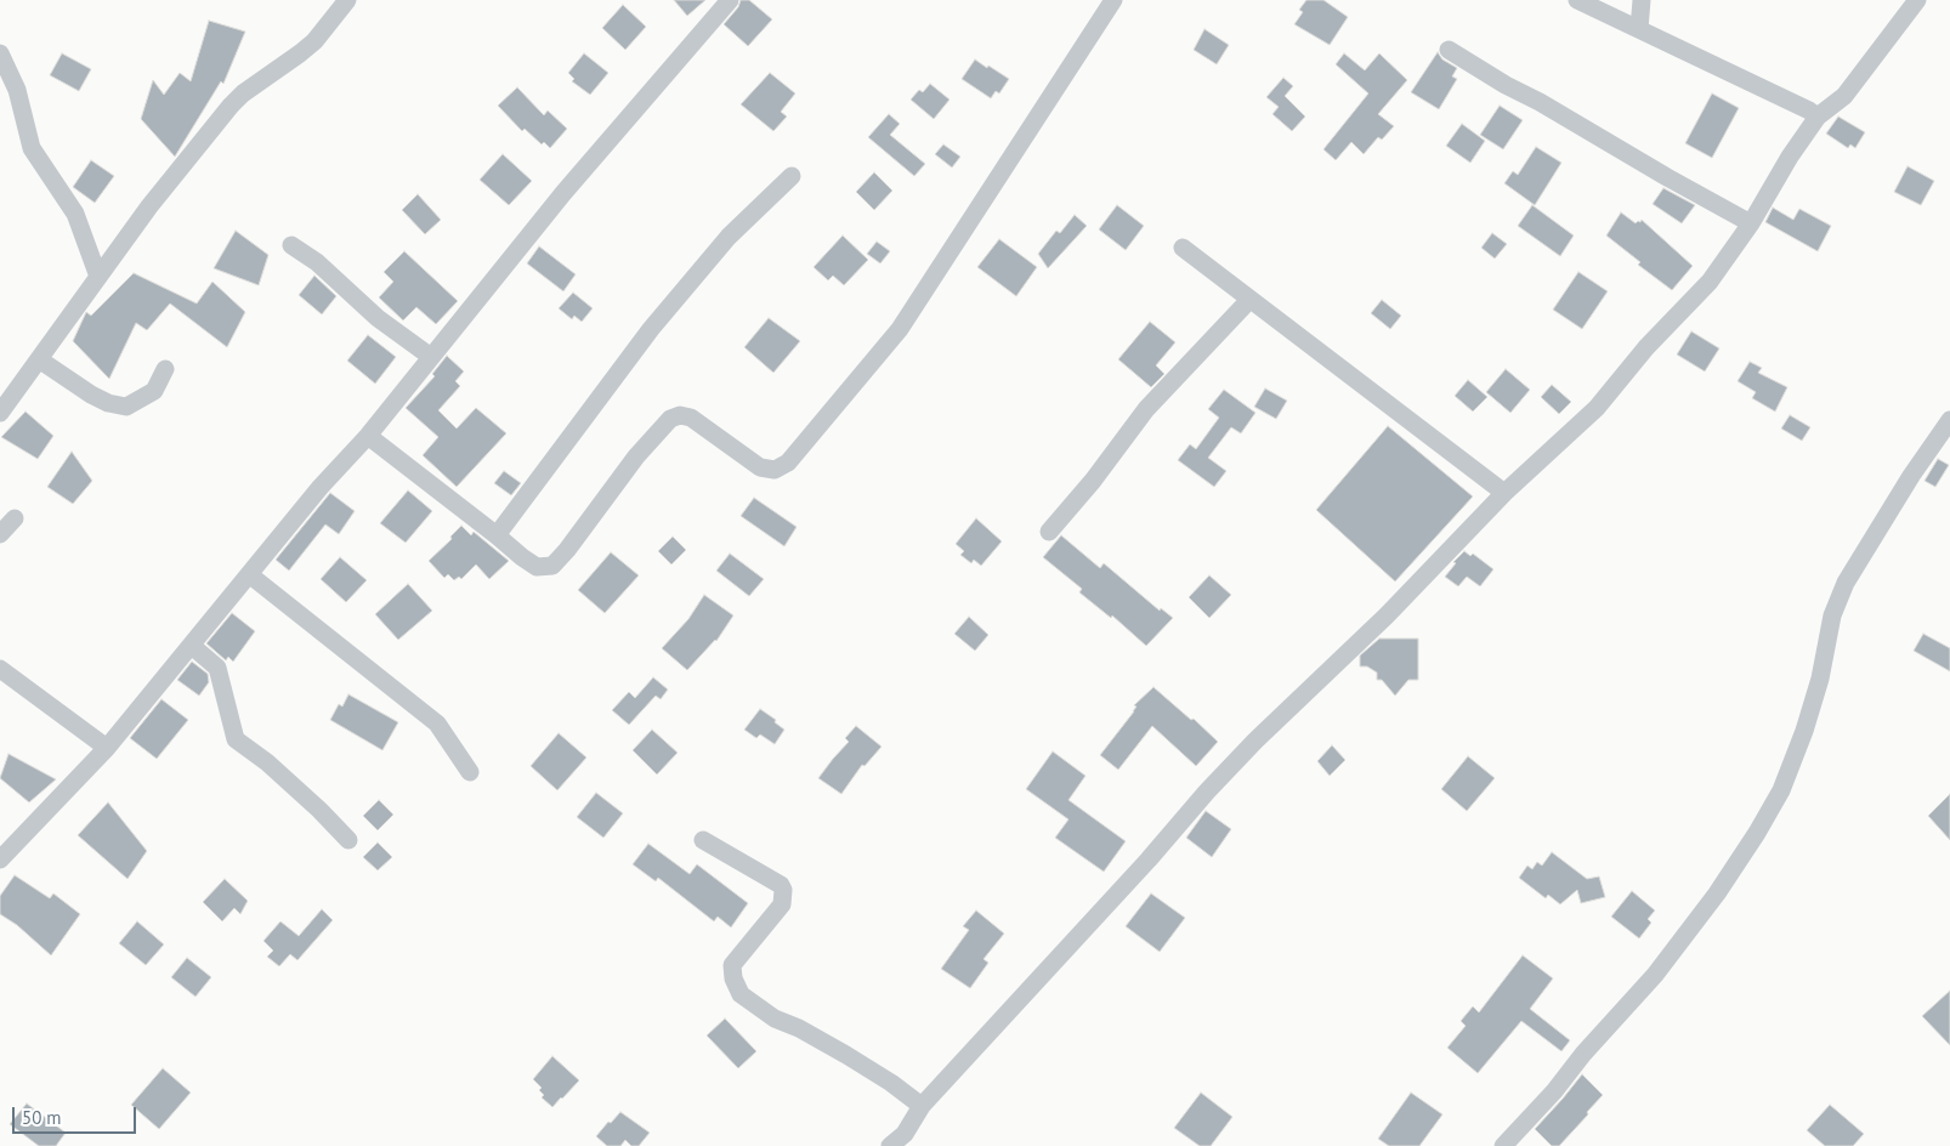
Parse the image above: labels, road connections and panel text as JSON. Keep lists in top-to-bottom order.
{
  "scale_bar": "50 m"
}
